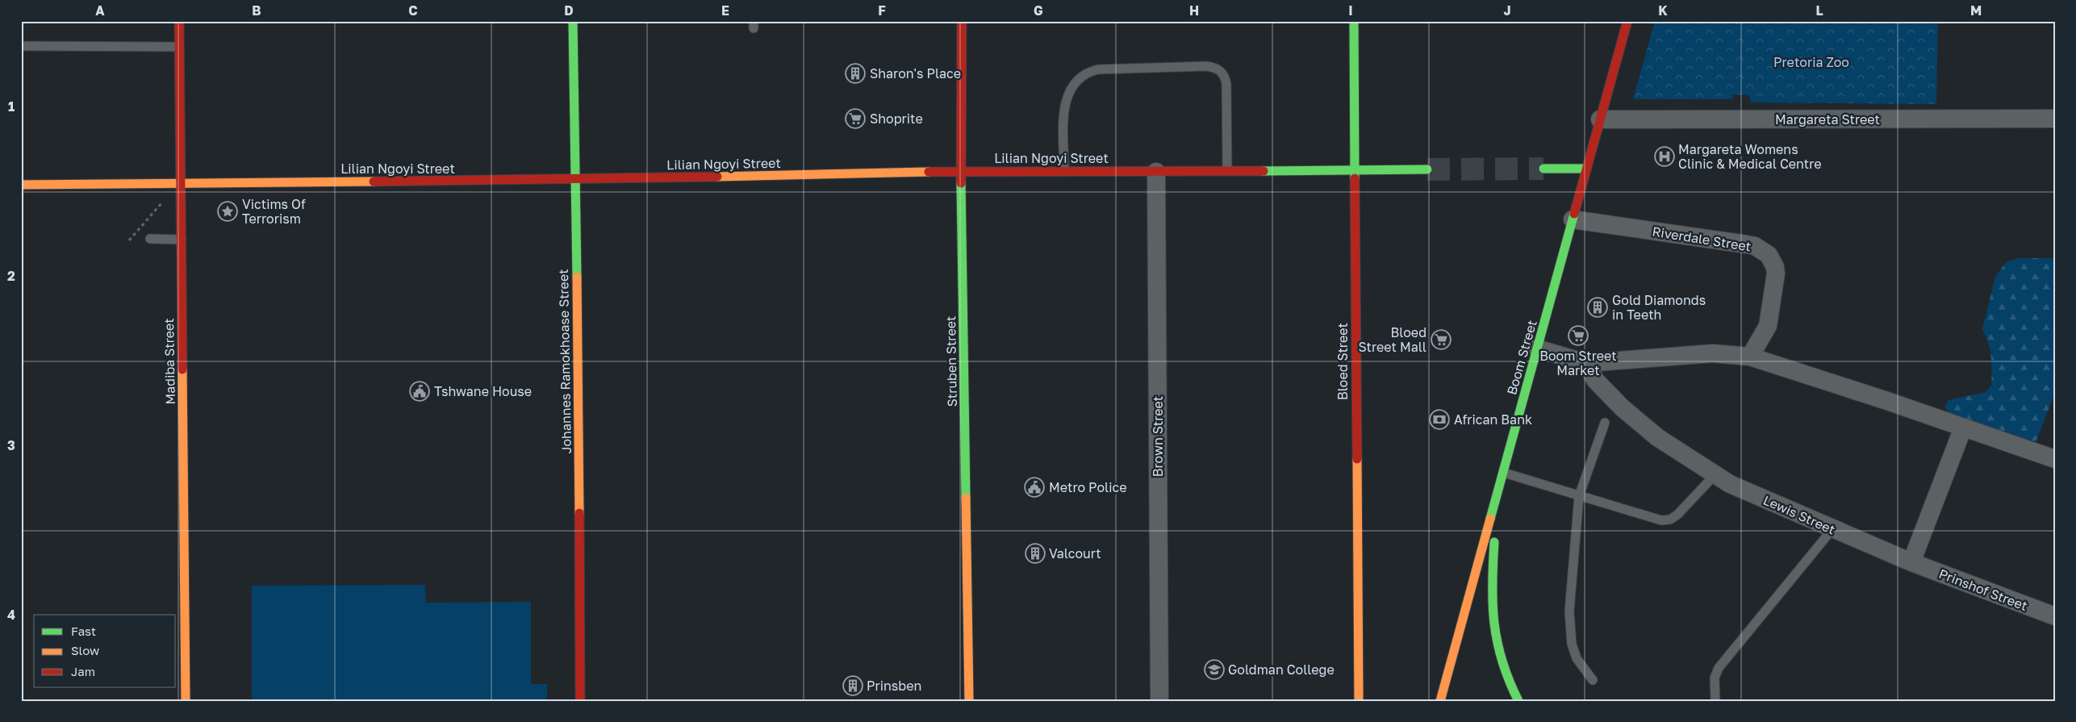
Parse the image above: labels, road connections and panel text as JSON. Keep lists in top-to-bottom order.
{
  "streets": {
    "main road": [
      "Lilian Ngoyi Street",
      "Boom Street",
      "Madiba Street",
      "Johannes Ramokhoase Street",
      "Struben Street",
      "Bloed Street"
    ],
    "street": [
      "Margareta Street",
      "Riverdale Street",
      "Brown Street",
      "Lewis Street",
      "Prinshof Street"
    ]
  },
  "crossings": [
    ["Margareta Street", "Boom Street"],
    ["Lilian Ngoyi Street", "Madiba Street"],
    ["Lilian Ngoyi Street", "Johannes Ramokhoase Street"],
    ["Lilian Ngoyi Street", "Struben Street"],
    ["Lilian Ngoyi Street", "Bloed Street"],
    ["Lilian Ngoyi Street", "Brown Street"],
    ["Riverdale Street", "Boom Street"],
    ["Lewis Street", "Prinshof Street"]
  ],
  "parks": ["Pretoria Zoo"],
  "places": {
    "building": [
      "Sharon's Place",
      "Gold Diamonds in Teeth",
      "Valcourt",
      "Prinsben"
    ],
    "supermarket": ["Shoprite", "Boom Street Market", "Bloed Street Mall"],
    "hospital": ["Margareta Womens Clinic & Medical Centre"],
    "place": ["Victims Of Terrorism"],
    "public building": ["Tshwane House", "Metro Police"],
    "bank": ["African Bank"],
    "school or university": ["Goldman College"]
  },
  "legend": ["Fast", "Slow", "Jam"],
  "grid": {
    "columns": [
      "A",
      "B",
      "C",
      "D",
      "E",
      "F",
      "G",
      "H",
      "I",
      "J",
      "K",
      "L",
      "M"
    ],
    "rows": [
      "1",
      "2",
      "3",
      "4"
    ]
  }
}
